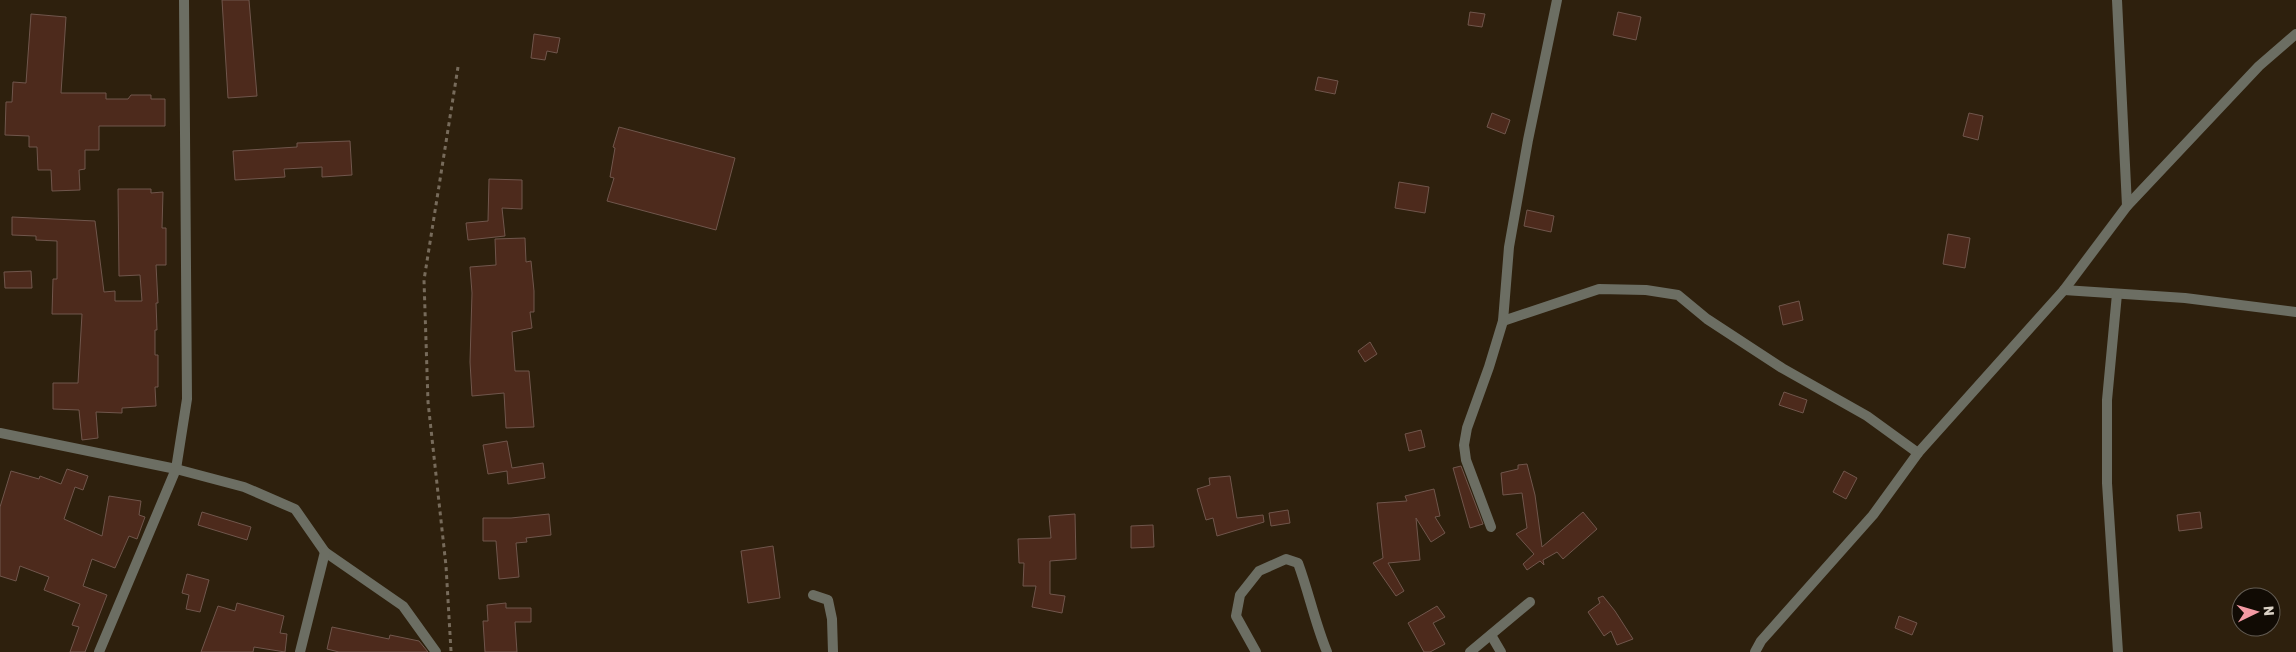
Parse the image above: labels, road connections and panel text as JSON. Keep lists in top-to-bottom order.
{
  "north": "right"
}
